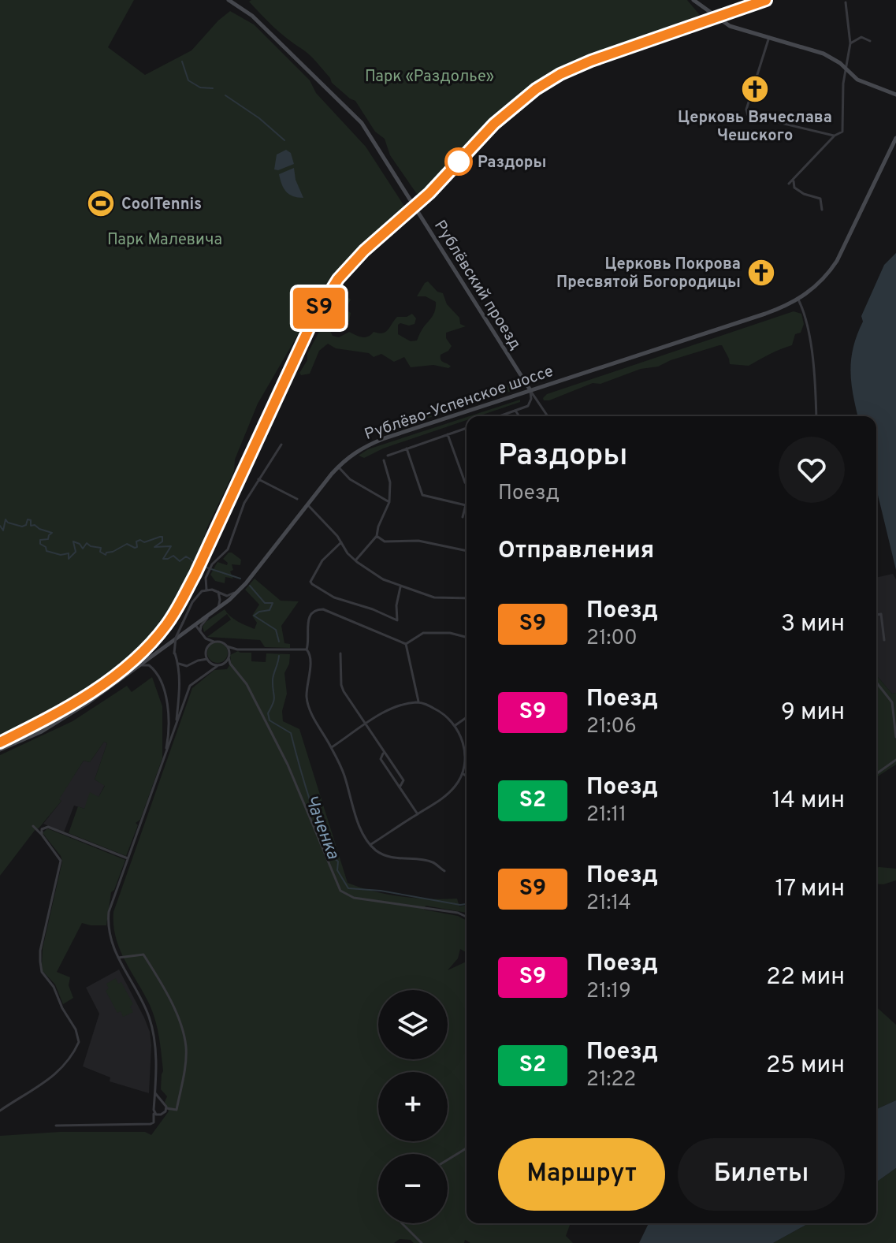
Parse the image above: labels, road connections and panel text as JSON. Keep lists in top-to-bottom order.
{
  "streets": {
    "main road": ["Рублёвский проезд", "Рублёво-Успенское шоссе"]
  },
  "crossings": [
    ["Рублёвский проезд", "Рублёво-Успенское шоссе"]
  ],
  "water": ["Чаченка"],
  "parks": ["Парк «Раздолье»", "Парк Малевича"],
  "places": {
    "church": ["Церковь Вячеслава Чешского", "Церковь Покрова Пресвятой Богородицы"],
    "other": ["Раздоры"],
    "sports": ["CoolTennis"]
  },
  "page": {
    "on_map": "S9",
    "heading": [
      ["Раздоры", "Поезд"],
      "Отправления"
    ],
    "list": [
      {
        "mark": "S9",
        "name": "Поезд",
        "note": "21:00",
        "value": "3 мин"
      },
      {
        "mark": "S9",
        "name": "Поезд",
        "note": "21:06",
        "value": "9 мин"
      },
      {
        "mark": "S2",
        "name": "Поезд",
        "note": "21:11",
        "value": "14 мин"
      },
      {
        "mark": "S9",
        "name": "Поезд",
        "note": "21:14",
        "value": "17 мин"
      },
      {
        "mark": "S9",
        "name": "Поезд",
        "note": "21:19",
        "value": "22 мин"
      },
      {
        "mark": "S2",
        "name": "Поезд",
        "note": "21:22",
        "value": "25 мин"
      }
    ],
    "map_buttons": ["+", "−"],
    "buttons": ["Маршрут", "Билеты"]
  }
}
